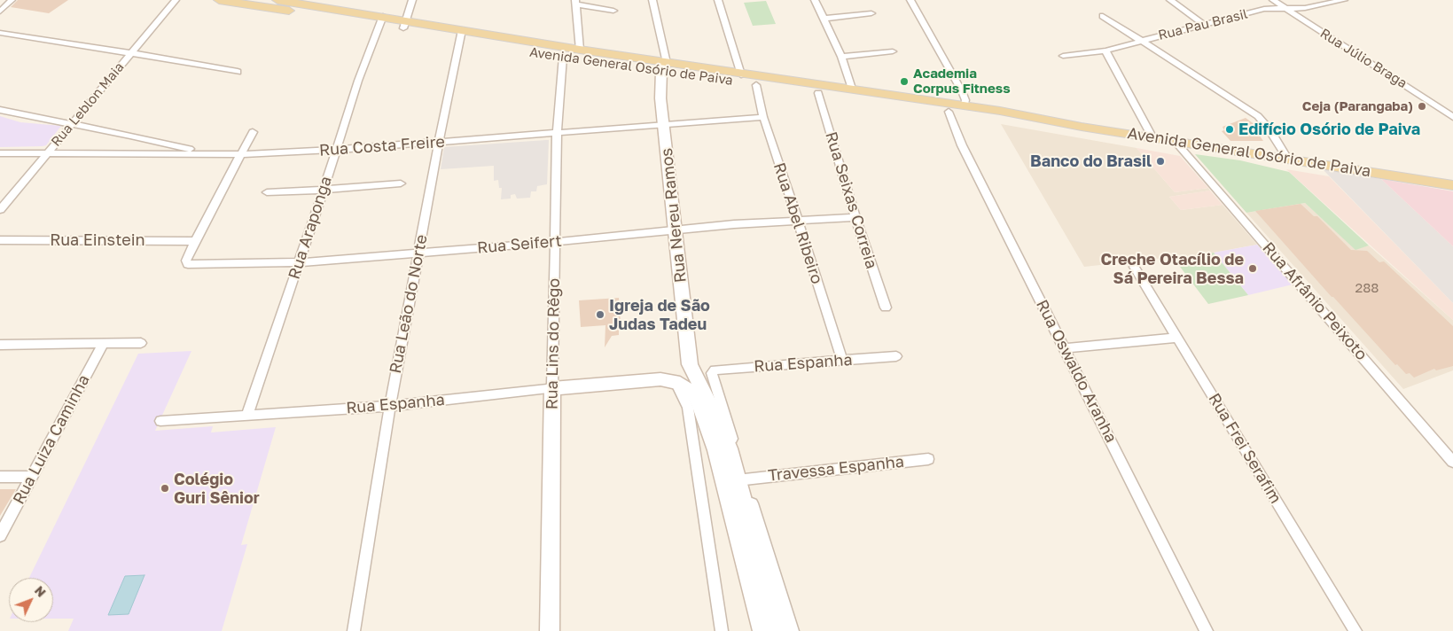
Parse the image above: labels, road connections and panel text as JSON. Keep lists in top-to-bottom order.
{
  "streets": {
    "main road": ["Avenida General Osório de Paiva"],
    "street": [
      "Rua Pau Brasil",
      "Rua Júlio Braga",
      "Rua Leblon Maia",
      "Rua Costa Freire",
      "Rua Seixas Correia",
      "Rua Nereu Ramos",
      "Rua Abel Ribeiro",
      "Rua Araponga",
      "Rua Einstein",
      "Rua Seifert",
      "Rua Afrânio Peixoto",
      "Rua Leão do Norte",
      "Rua Lins do Rêgo",
      "Rua Espanha",
      "Rua Oswaldo Aranha",
      "Rua Luiza Caminha",
      "Rua Frei Serafim",
      "Travessa Espanha"
    ]
  },
  "crossings": [
    ["Rua Pau Brasil", "Rua Júlio Braga"],
    ["Avenida General Osório de Paiva", "Rua Seixas Correia"],
    ["Avenida General Osório de Paiva", "Rua Nereu Ramos"],
    ["Avenida General Osório de Paiva", "Rua Abel Ribeiro"],
    ["Avenida General Osório de Paiva", "Rua Araponga"],
    ["Avenida General Osório de Paiva", "Rua Afrânio Peixoto"],
    ["Avenida General Osório de Paiva", "Rua Leão do Norte"],
    ["Avenida General Osório de Paiva", "Rua Lins do Rêgo"],
    ["Avenida General Osório de Paiva", "Rua Oswaldo Aranha"],
    ["Rua Leblon Maia", "Rua Costa Freire"],
    ["Rua Costa Freire", "Rua Nereu Ramos"],
    ["Rua Costa Freire", "Rua Abel Ribeiro"],
    ["Rua Costa Freire", "Rua Araponga"],
    ["Rua Costa Freire", "Rua Leão do Norte"],
    ["Rua Costa Freire", "Rua Lins do Rêgo"],
    ["Rua Seixas Correia", "Rua Seifert"],
    ["Rua Nereu Ramos", "Rua Seifert"],
    ["Rua Nereu Ramos", "Rua Espanha"],
    ["Rua Abel Ribeiro", "Rua Seifert"],
    ["Rua Abel Ribeiro", "Rua Espanha"],
    ["Rua Araponga", "Rua Seifert"],
    ["Rua Araponga", "Rua Espanha"],
    ["Rua Einstein", "Rua Seifert"],
    ["Rua Seifert", "Rua Leão do Norte"],
    ["Rua Seifert", "Rua Lins do Rêgo"],
    ["Rua Leão do Norte", "Rua Espanha"],
    ["Rua Lins do Rêgo", "Rua Espanha"],
    ["Rua Espanha", "Travessa Espanha"]
  ],
  "places": [
    "Academia Corpus Fitness",
    "Ceja (Parangaba)",
    "Edifício Osório de Paiva",
    "Banco do Brasil",
    "Creche Otacílio de Sá Pereira Bessa",
    "Igreja de São Judas Tadeu",
    "Colégio Guri Sênior"
  ],
  "house_numbers": ["288"],
  "north": "top right"
}
